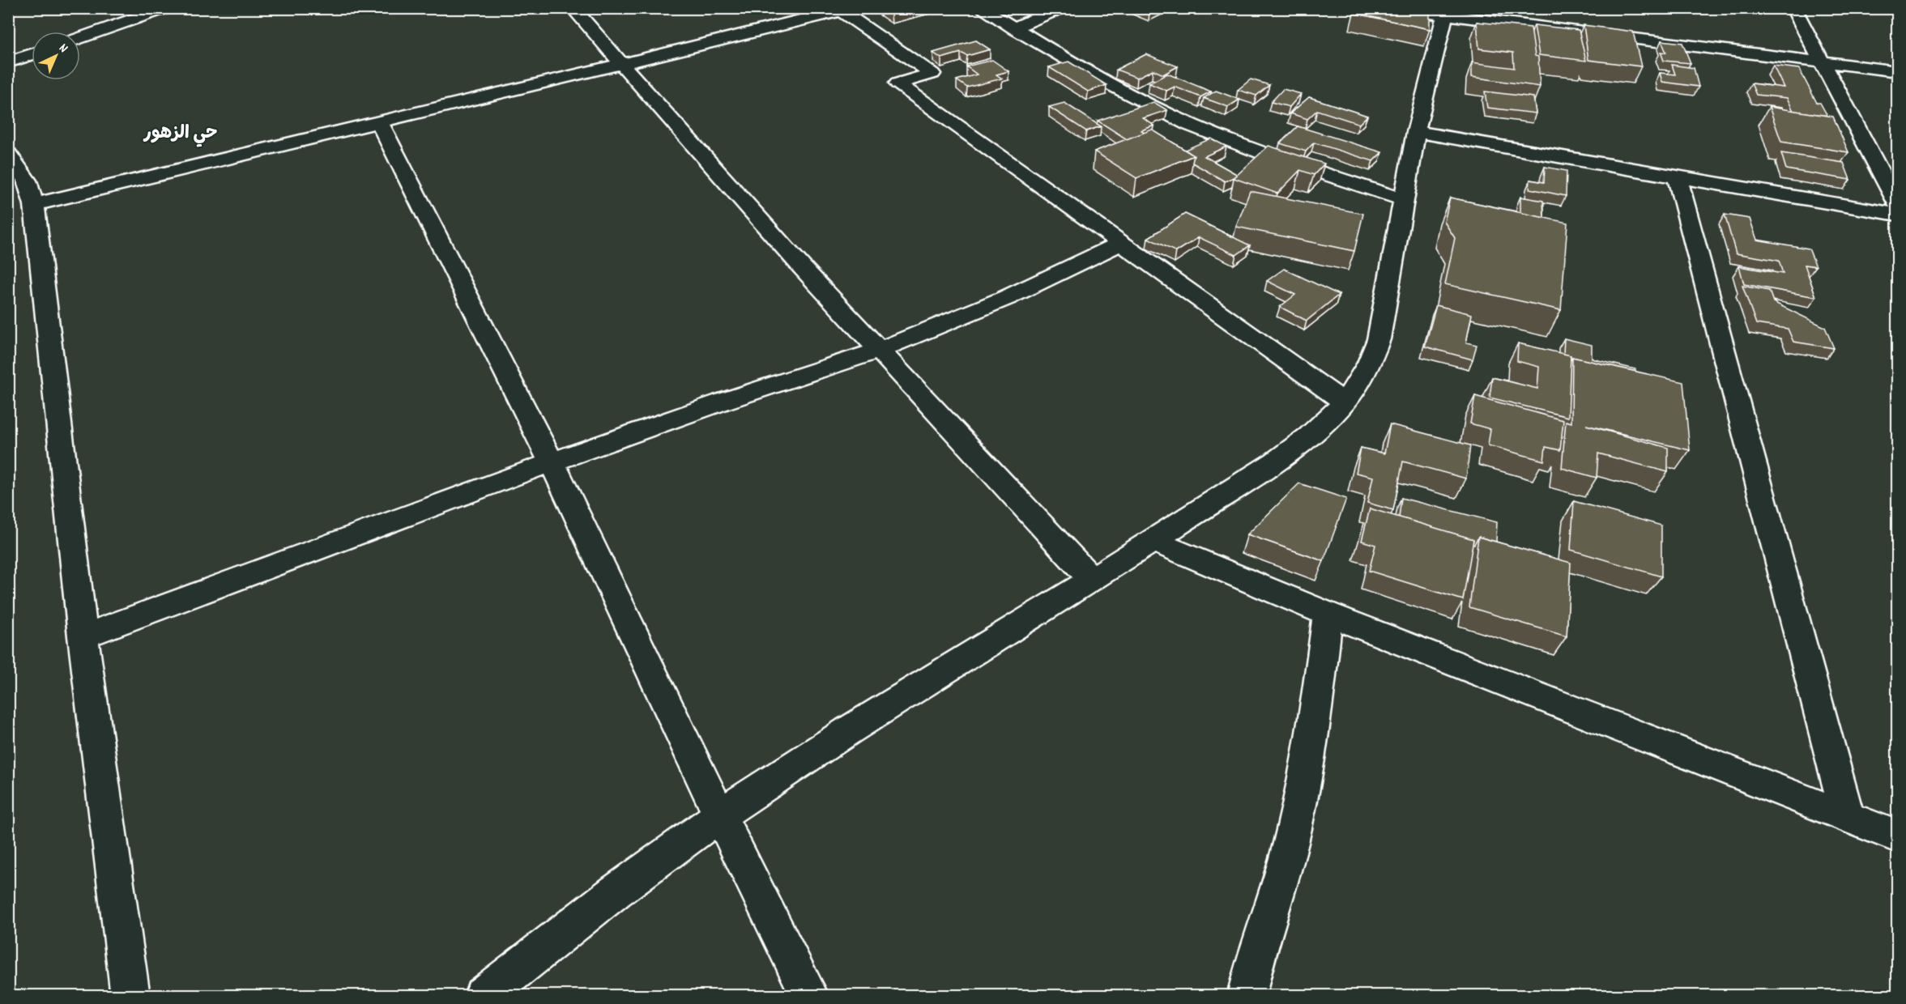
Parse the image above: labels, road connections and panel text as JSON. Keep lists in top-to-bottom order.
{
  "districts": ["حي الزهور"],
  "north": "top right"
}
